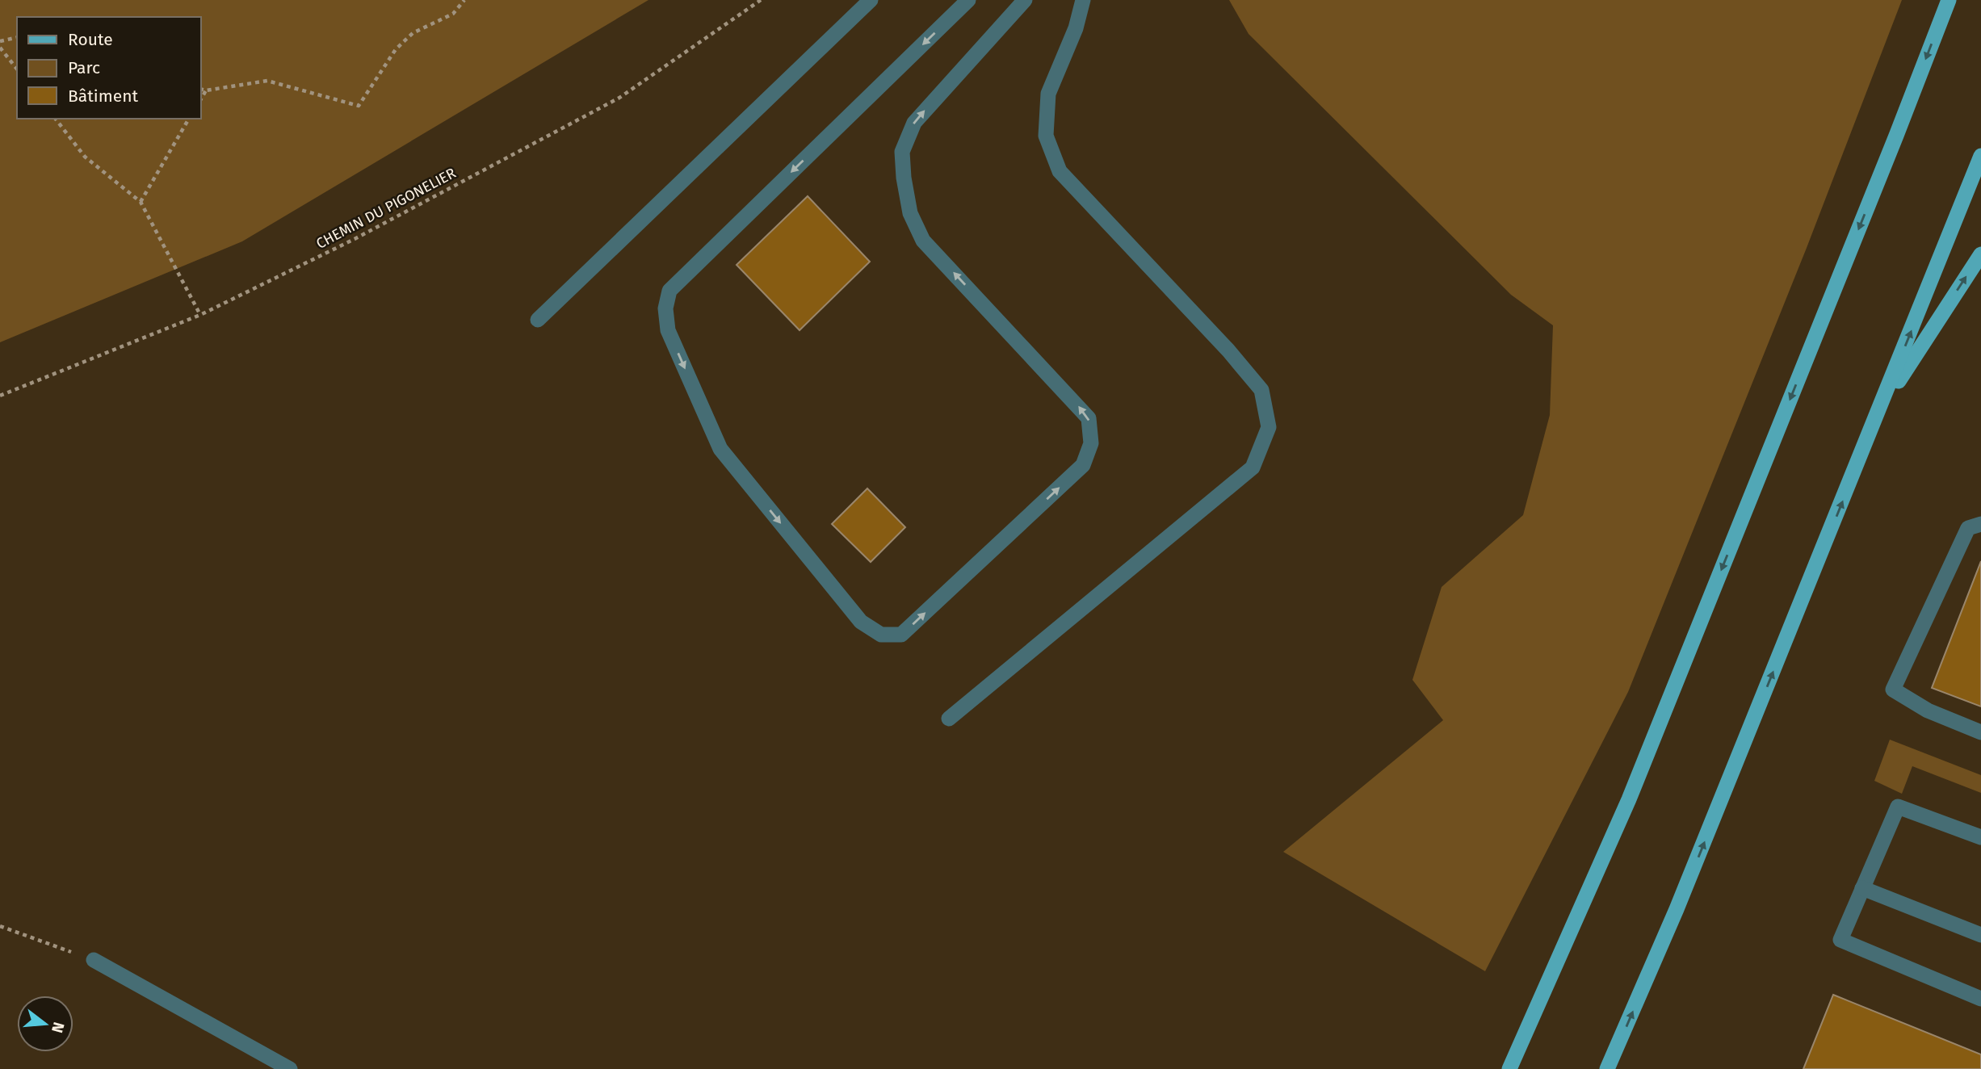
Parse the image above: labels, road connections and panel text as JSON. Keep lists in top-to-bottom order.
{
  "streets": {
    "path": ["CHEMIN DU PIGONELIER"]
  },
  "legend": ["Route", "Parc", "Bâtiment"],
  "north": "right"
}
